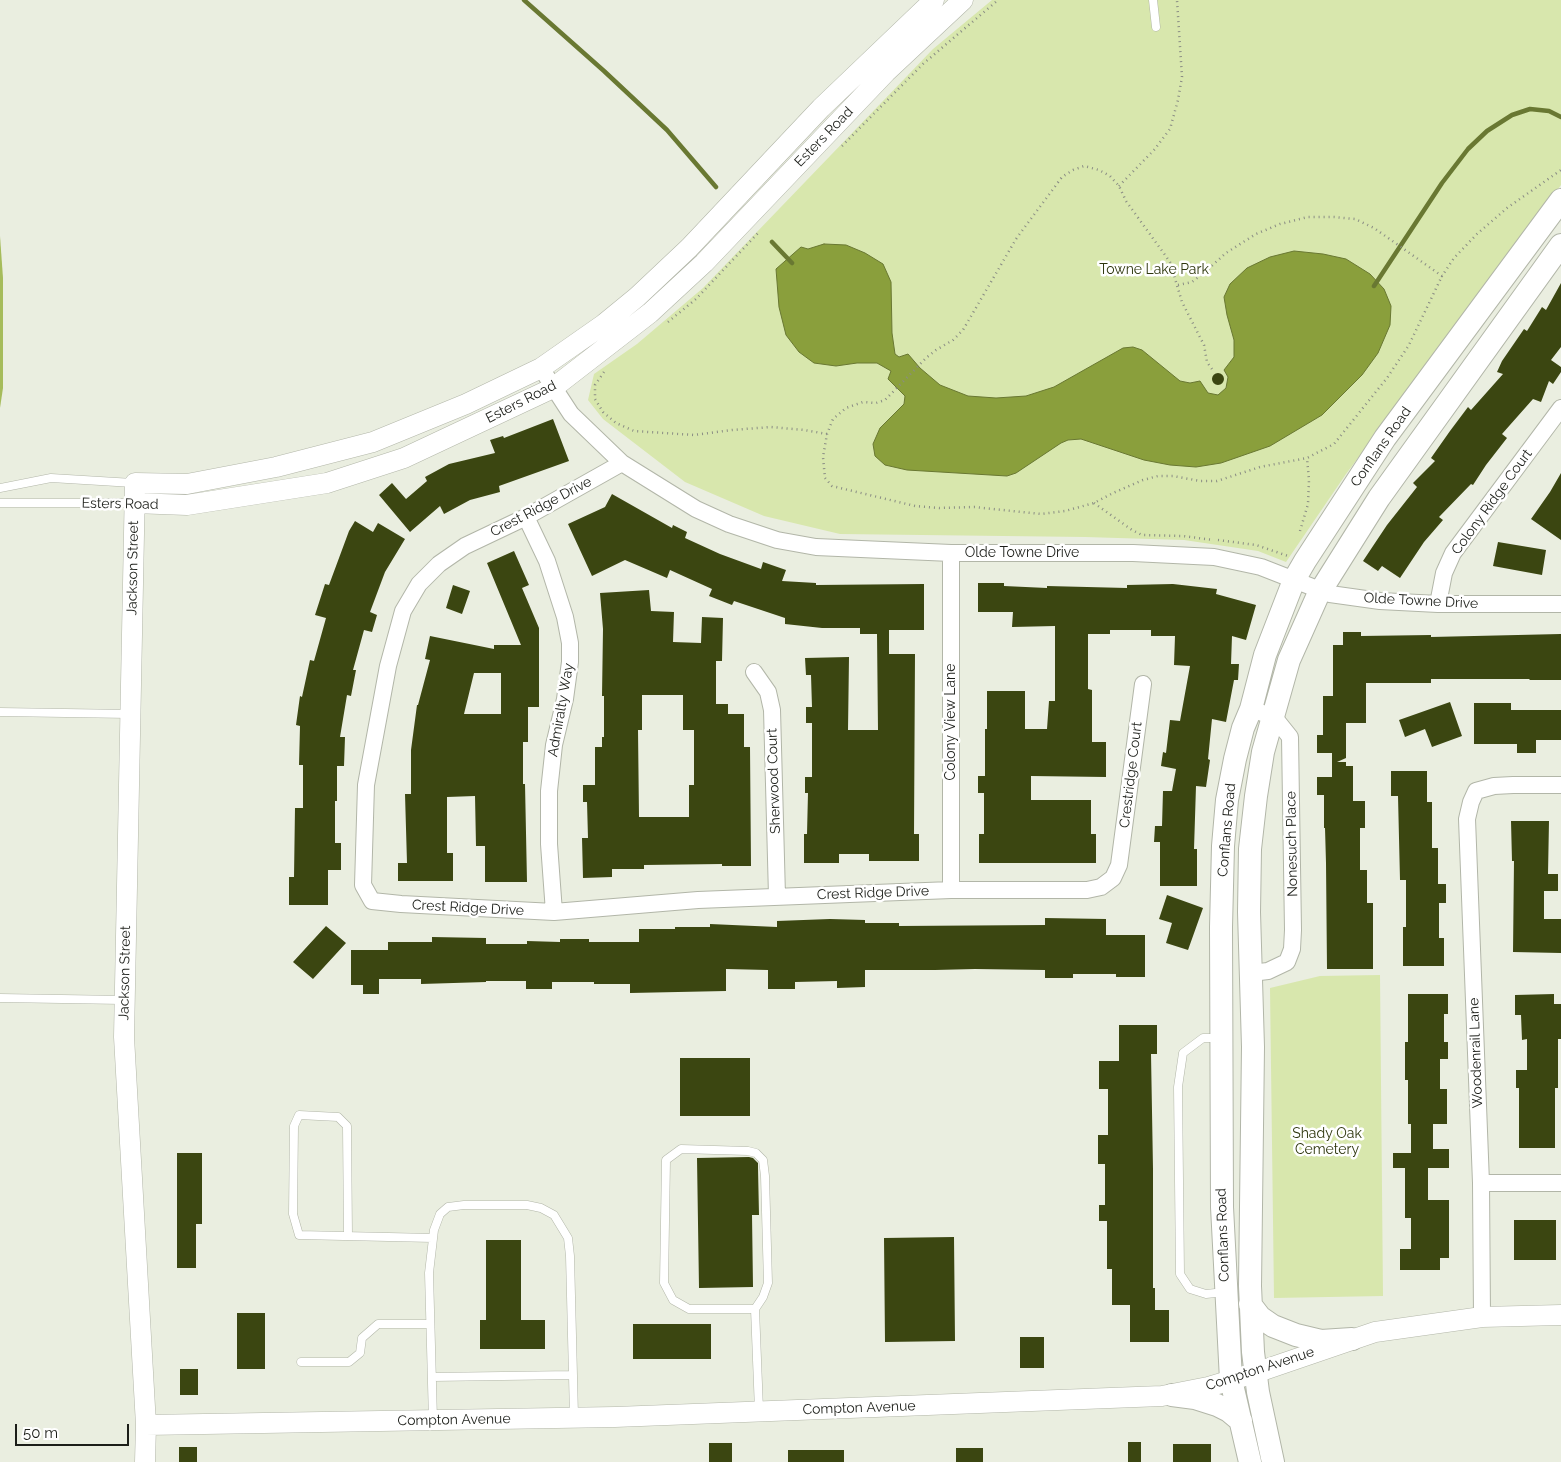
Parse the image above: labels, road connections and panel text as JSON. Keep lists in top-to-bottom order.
{
  "streets": {
    "main road": ["Conflans Road"],
    "street": [
      "Esters Road",
      "Colony Ridge Court",
      "Crest Ridge Drive",
      "Olde Towne Drive",
      "Jackson Street",
      "Admiralty Way",
      "Colony View Lane",
      "Crestridge Court",
      "Sherwood Court",
      "Nonesuch Place",
      "Woodenrail Lane",
      "Compton Avenue"
    ]
  },
  "crossings": [
    ["Esters Road", "Olde Towne Drive"],
    ["Esters Road", "Jackson Street"],
    ["Conflans Road", "Olde Towne Drive"],
    ["Conflans Road", "Nonesuch Place"],
    ["Conflans Road", "Compton Avenue"],
    ["Colony Ridge Court", "Olde Towne Drive"],
    ["Crest Ridge Drive", "Olde Towne Drive"],
    ["Crest Ridge Drive", "Admiralty Way"],
    ["Crest Ridge Drive", "Colony View Lane"],
    ["Crest Ridge Drive", "Crestridge Court"],
    ["Crest Ridge Drive", "Sherwood Court"],
    ["Olde Towne Drive", "Colony View Lane"],
    ["Jackson Street", "Compton Avenue"],
    ["Woodenrail Lane", "Compton Avenue"]
  ],
  "parks": ["Towne Lake Park", "Shady Oak Cemetery"],
  "scale_bar": "50 m"
}
